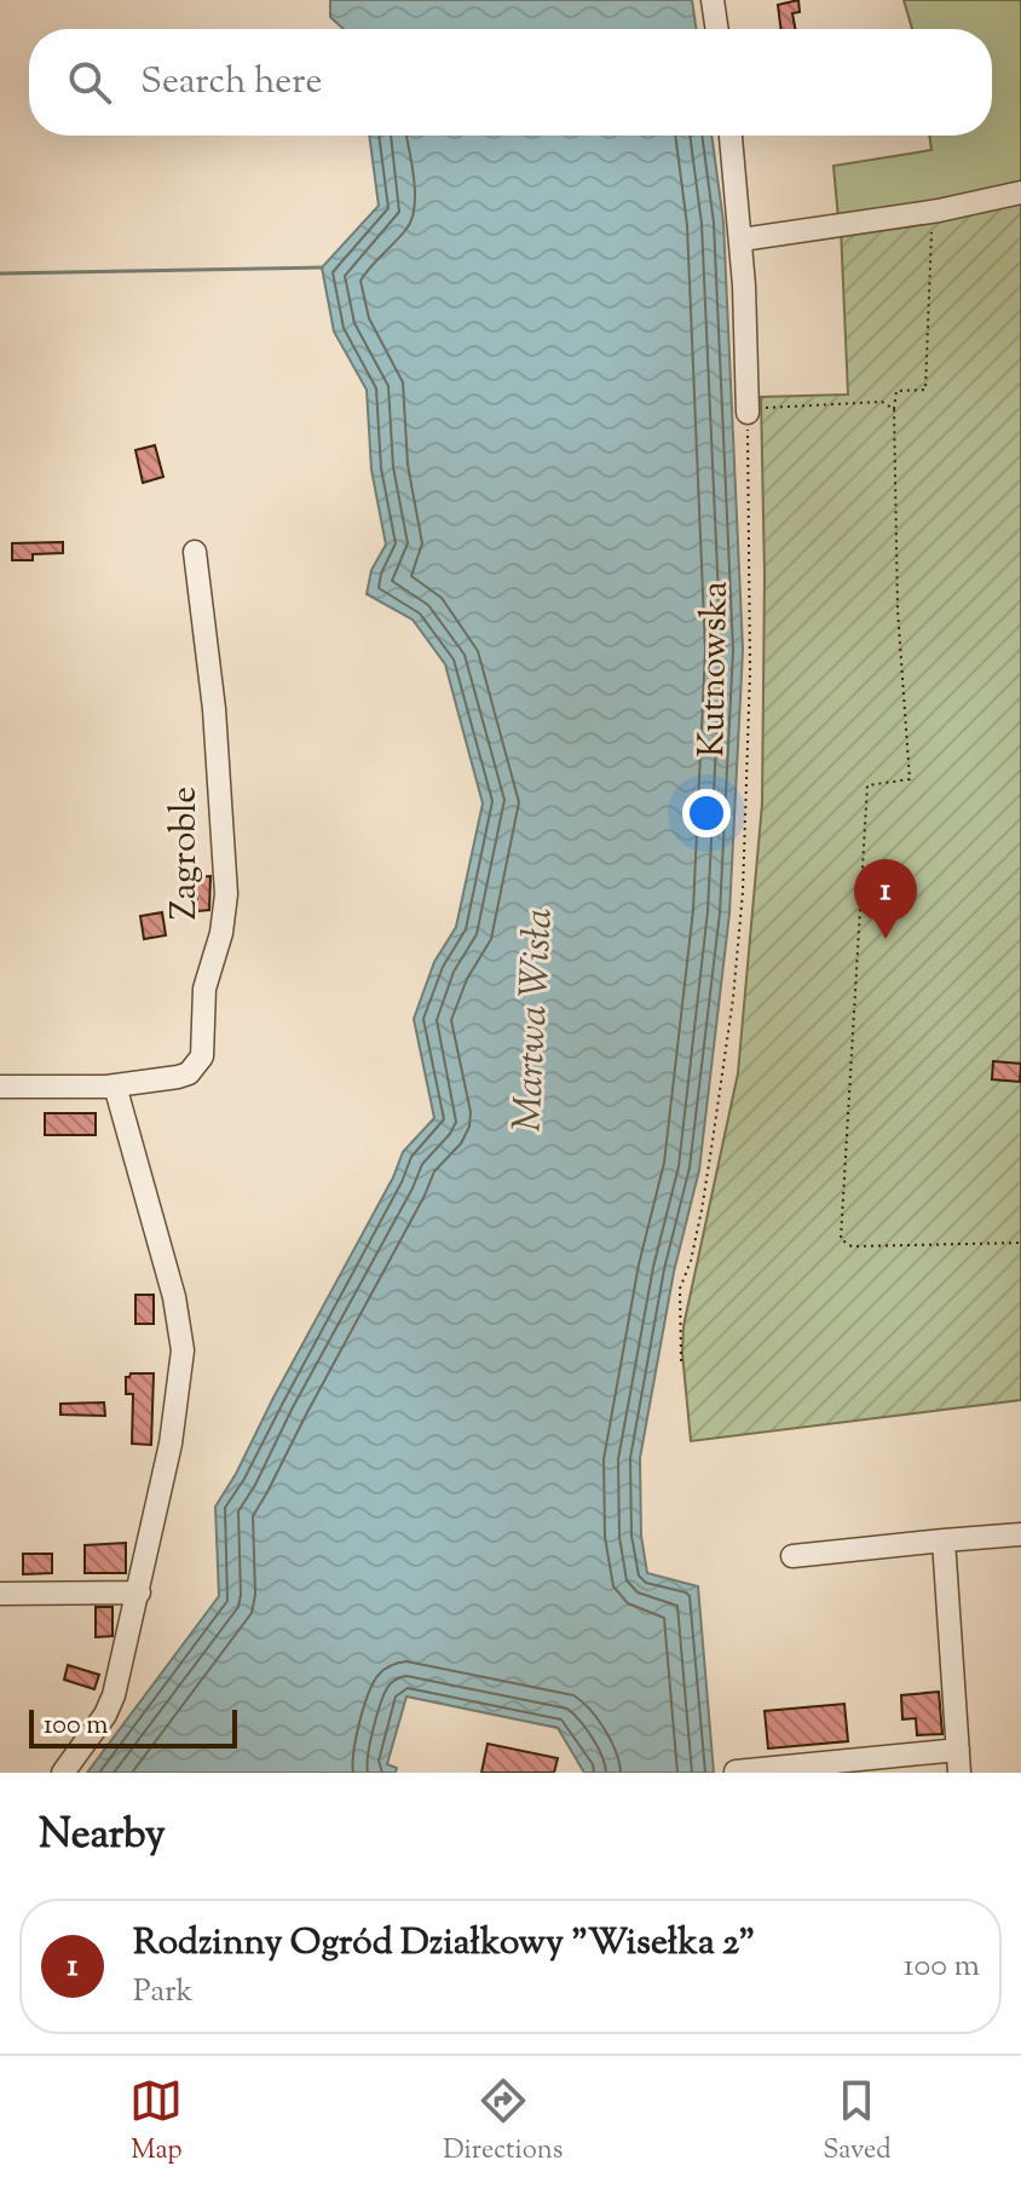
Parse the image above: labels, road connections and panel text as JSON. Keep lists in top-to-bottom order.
{
  "streets": {
    "street": ["Zagroble"],
    "path": ["Kutnowska"]
  },
  "water": ["Martwa Wisła"],
  "scale_bar": "100 m",
  "page": {
    "search": "Search here",
    "pins": "1",
    "scale": "100 m",
    "heading": "Nearby",
    "list": [
      {
        "mark": "1",
        "name": "Rodzinny Ogród Działkowy \"Wisełka 2\"",
        "note": "Park",
        "value": "100 m"
      }
    ],
    "nav": ["Map", "Directions", "Saved"]
  }
}
